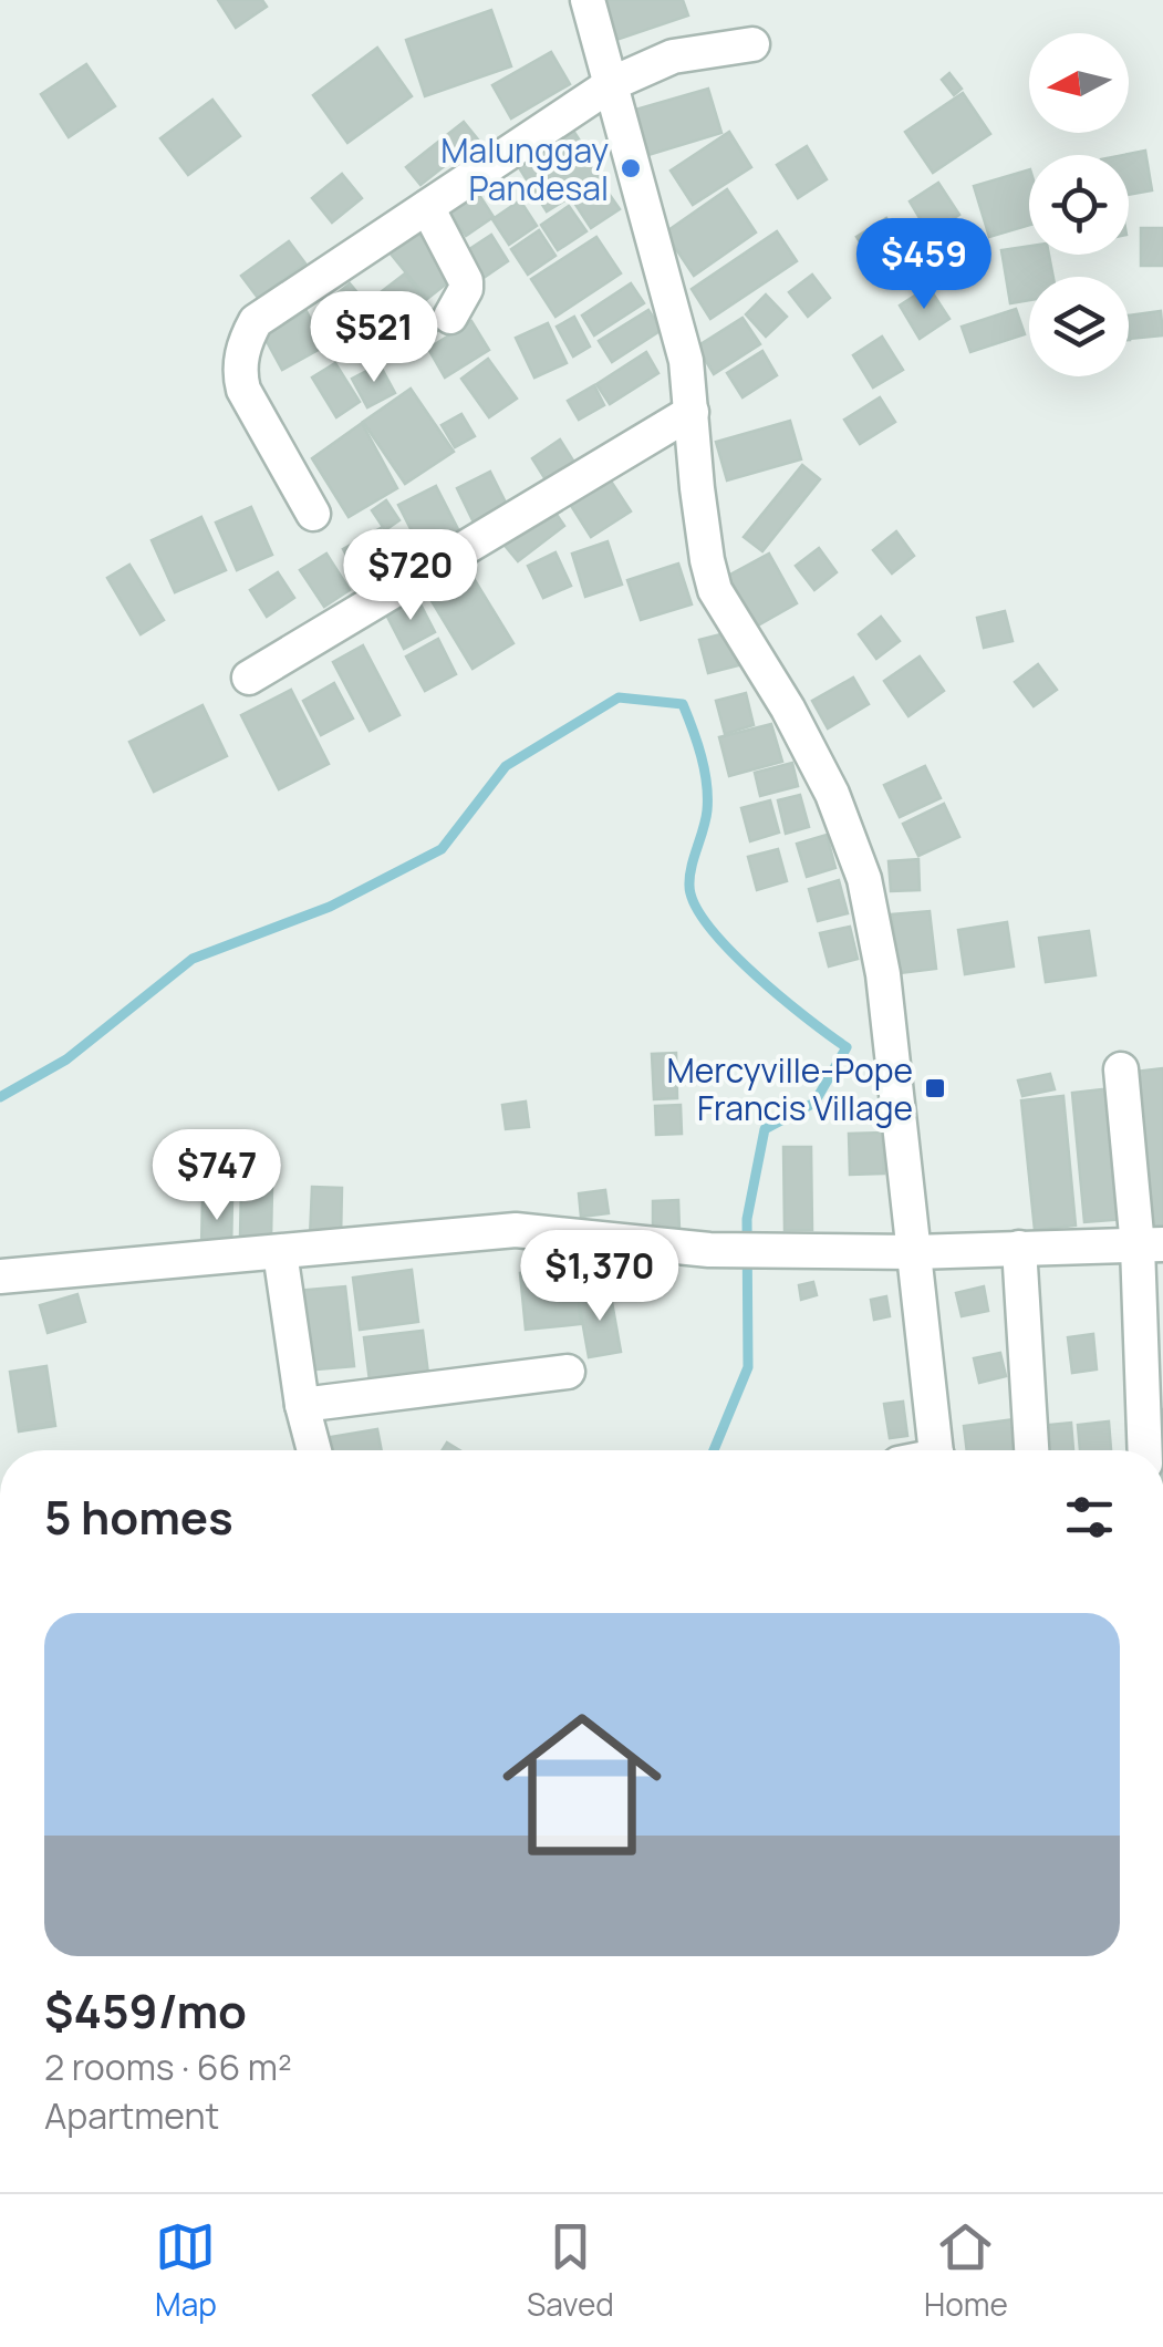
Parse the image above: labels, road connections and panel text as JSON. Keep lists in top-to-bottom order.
{
  "places": {
    "other": ["Malunggay Pandesal"],
    "transit": ["Mercyville-Pope Francis Village"]
  },
  "north": "left",
  "page": {
    "price": [
      "$459",
      "$521",
      "$720",
      "$747",
      "$1,370"
    ],
    "heading": "5 homes",
    "list": [
      {
        "name": "$459/mo",
        "note": "2 rooms · 66 m² · Apartment"
      }
    ],
    "tabs": ["Map", "Saved", "Home"]
  }
}
